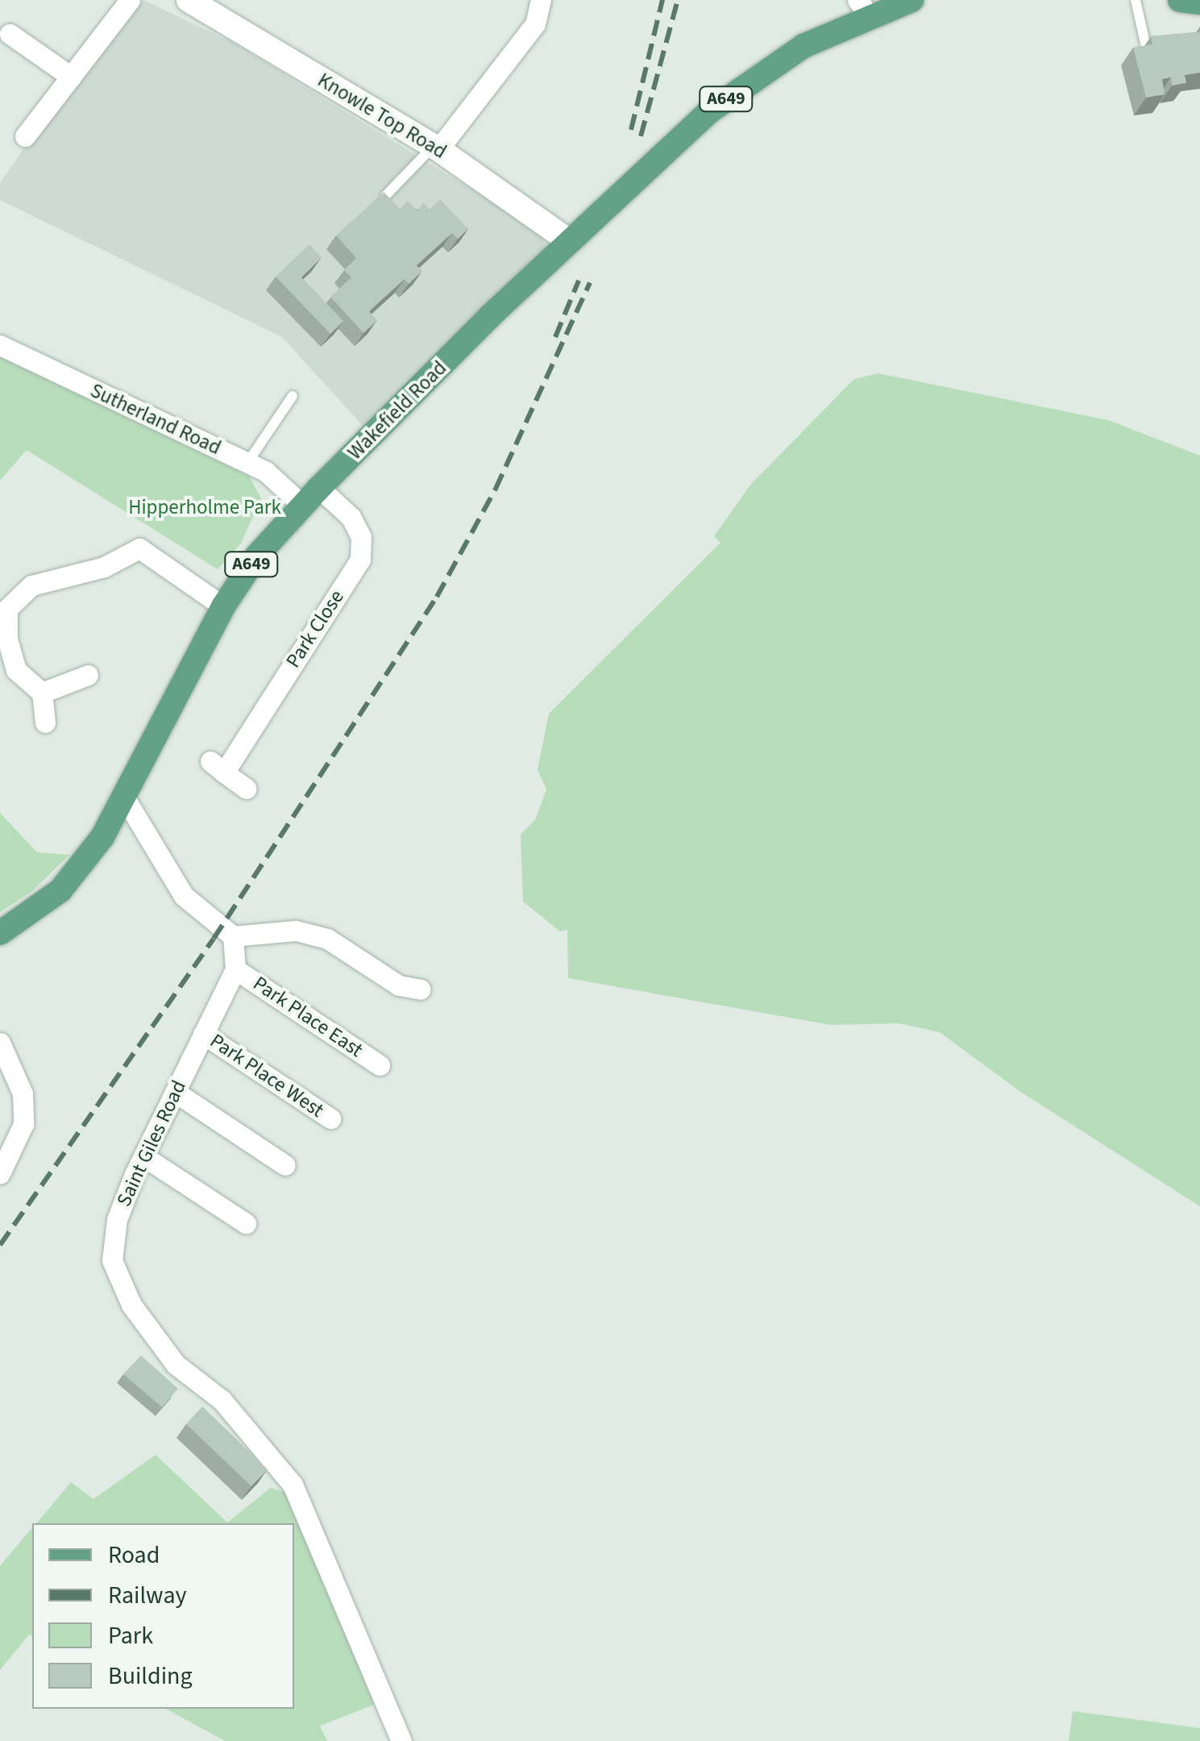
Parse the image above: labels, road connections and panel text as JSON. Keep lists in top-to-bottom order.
{
  "streets": {
    "main road": ["A649", "Wakefield Road"],
    "street": [
      "Knowle Top Road",
      "Sutherland Road",
      "Park Close",
      "Park Place East",
      "Park Place West",
      "Saint Giles Road"
    ]
  },
  "crossings": [
    ["Knowle Top Road", "Wakefield Road"],
    ["Wakefield Road", "Sutherland Road"],
    ["Wakefield Road", "Park Close"],
    ["Sutherland Road", "Park Close"],
    ["Park Place East", "Saint Giles Road"],
    ["Park Place West", "Saint Giles Road"]
  ],
  "parks": ["Hipperholme Park"],
  "legend": [
    "Road",
    "Railway",
    "Park",
    "Building"
  ]
}
